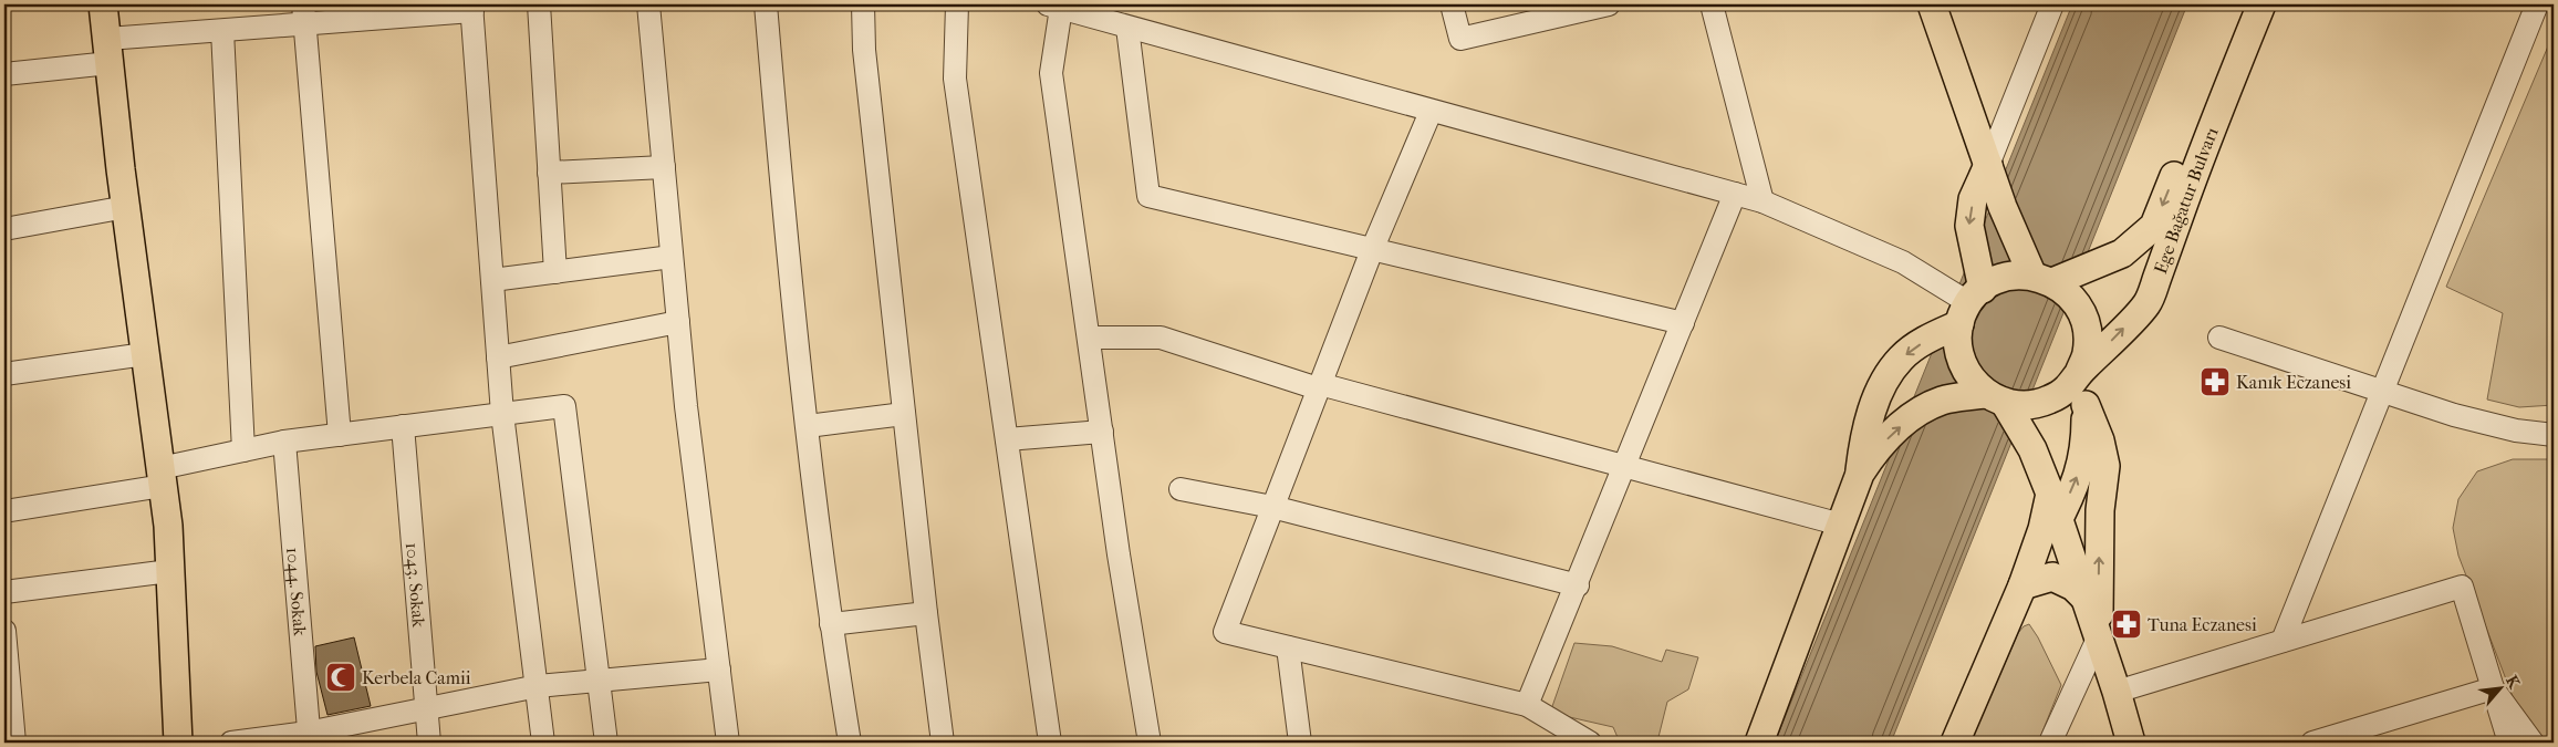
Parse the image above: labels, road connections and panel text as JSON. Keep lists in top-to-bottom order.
{
  "streets": {
    "main road": ["Ege Bağatur Bulvarı"],
    "street": ["1043. Sokak", "1044. Sokak"]
  },
  "places": {
    "pharmacy": ["Kanık Eczanesi", "Tuna Eczanesi"],
    "mosque": ["Kerbela Camii"]
  },
  "north": "top right"
}
